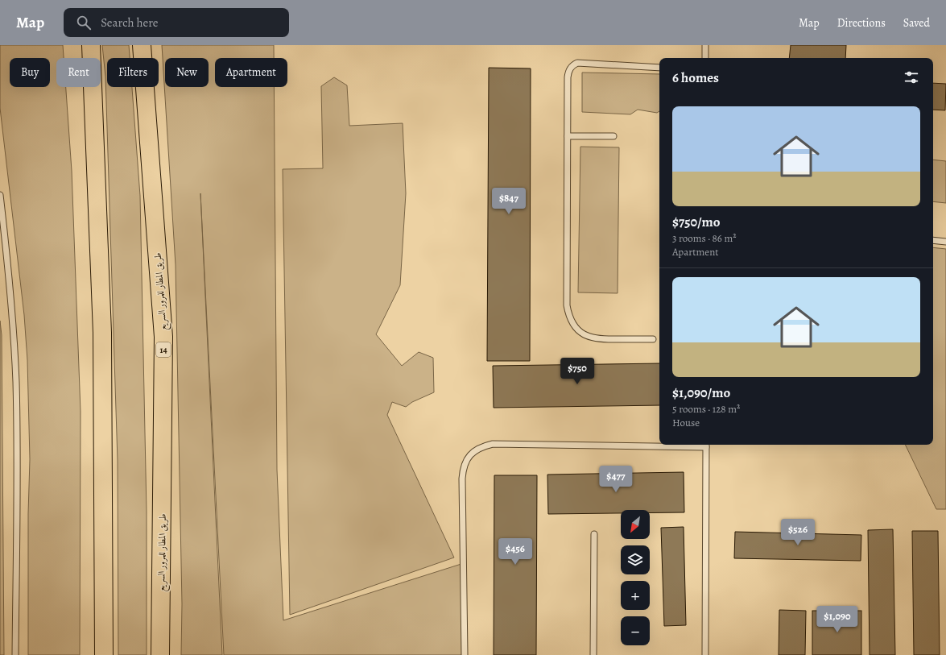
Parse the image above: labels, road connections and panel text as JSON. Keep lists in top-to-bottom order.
{
  "streets": {
    "highway": ["طريق المطار للمرور السريع", "14"]
  },
  "north": "bottom left",
  "page": {
    "header": "Map",
    "search": "Search here",
    "nav": ["Map", "Directions", "Saved"],
    "chip": [
      "Buy",
      "Rent",
      "Filters",
      "New",
      "Apartment"
    ],
    "heading": "6 homes",
    "list": [
      {
        "name": "$750/mo",
        "note": "3 rooms · 86 m² · Apartment"
      },
      {
        "name": "$1,090/mo",
        "note": "5 rooms · 128 m² · House"
      }
    ],
    "price": [
      "$847",
      "$750",
      "$477",
      "$526",
      "$456",
      "$1,090"
    ],
    "map_buttons": ["+", "−"]
  }
}
